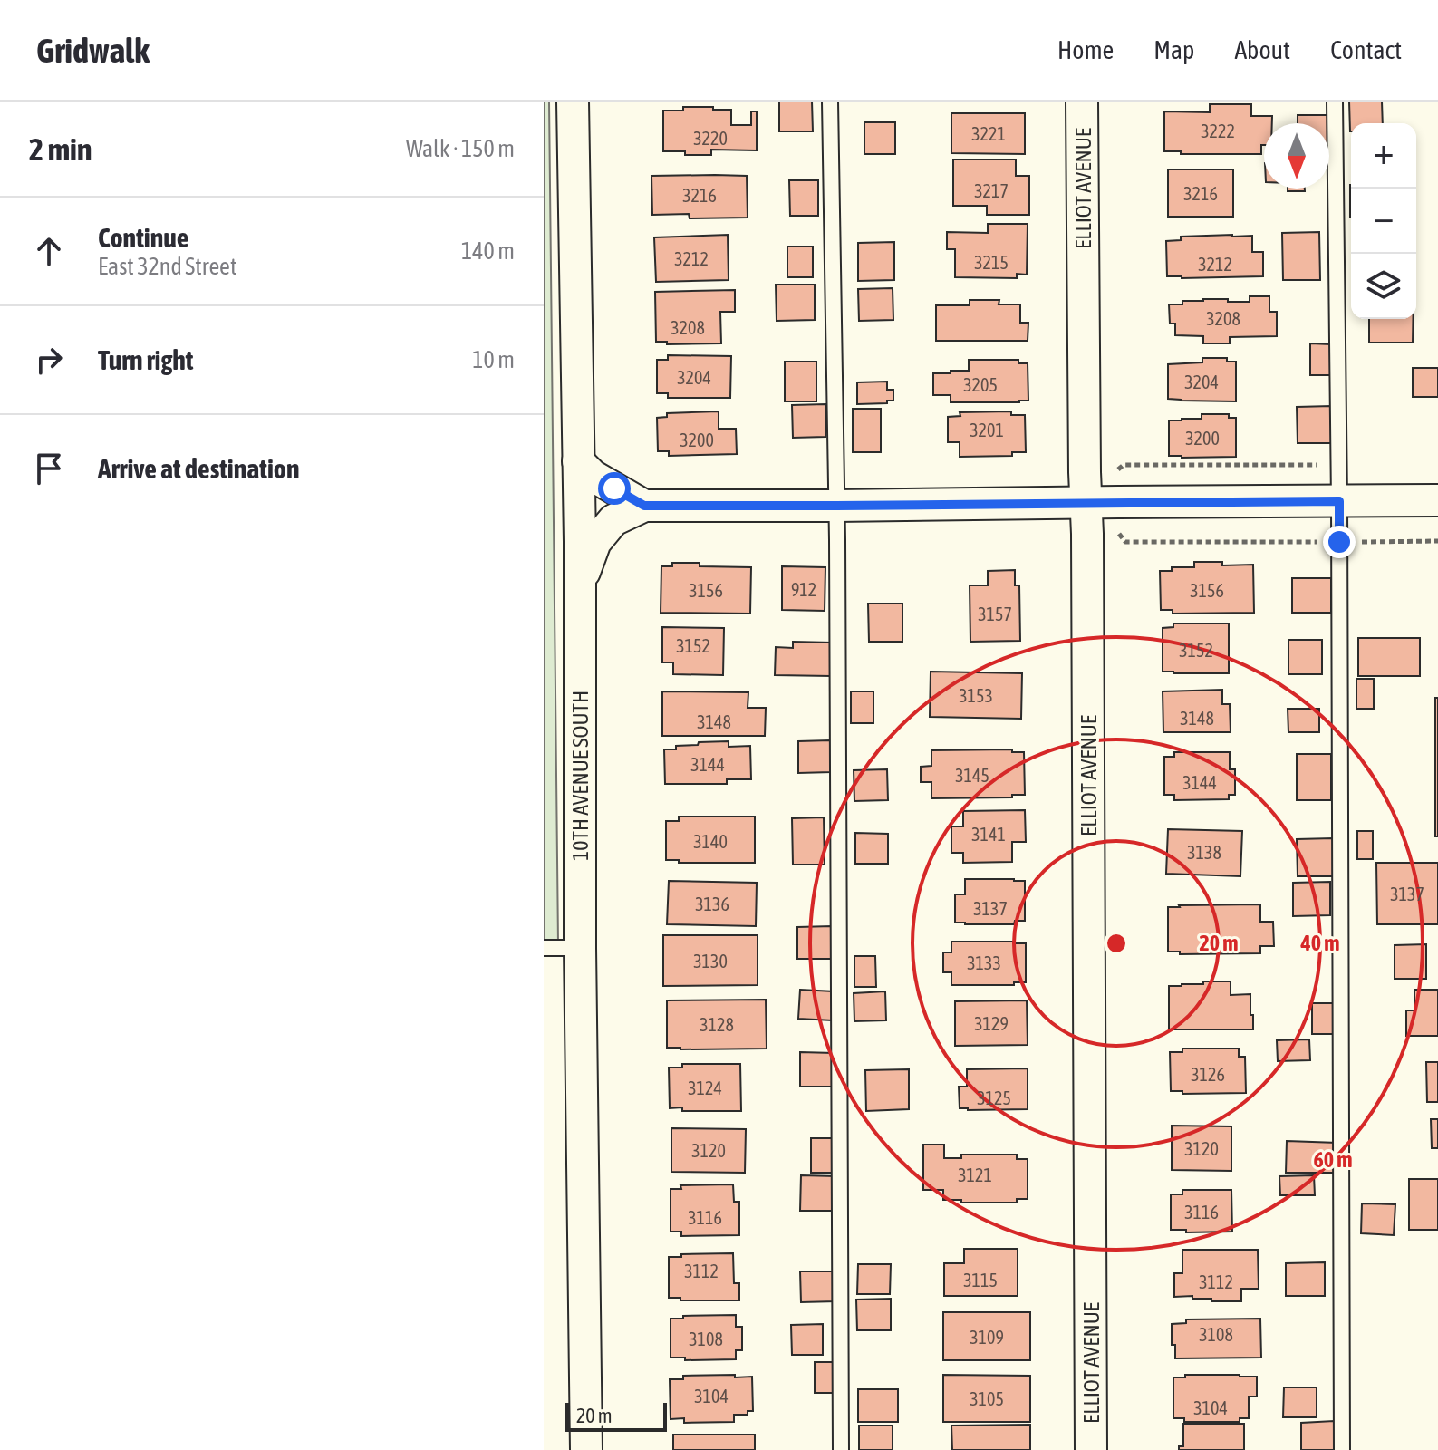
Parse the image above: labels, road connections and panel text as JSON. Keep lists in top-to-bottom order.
{
  "streets": {
    "street": ["ELLIOT AVENUE", "10TH AVENUE SOUTH"]
  },
  "house_numbers": [
    "3222",
    "3221",
    "3220",
    "3217",
    "3216",
    "3216",
    "3212",
    "3215",
    "3212",
    "3208",
    "3208",
    "3204",
    "3204",
    "3205",
    "3201",
    "3200",
    "3200",
    "912",
    "3156",
    "3156",
    "3157",
    "3152",
    "3152",
    "3153",
    "3148",
    "3148",
    "3144",
    "3145",
    "3144",
    "3141",
    "3140",
    "3138",
    "3137",
    "3136",
    "3137",
    "3130",
    "3133",
    "3129",
    "3128",
    "3126",
    "3124",
    "3125",
    "3120",
    "3120",
    "3121",
    "3116",
    "3116",
    "3112",
    "3115",
    "3112",
    "3108",
    "3109",
    "3108",
    "3104",
    "3105",
    "3104"
  ],
  "scale_bar": "20 m",
  "north": "bottom",
  "page": {
    "header": "Gridwalk",
    "nav": [
      "Home",
      "Map",
      "About",
      "Contact"
    ],
    "heading": ["2 min", "Walk · 150 m"],
    "map_buttons": ["+", "−"],
    "list": [
      ["Continue", "East 32nd Street", "140 m"],
      ["Turn right", "10 m"],
      "Arrive at destination"
    ],
    "scale": "20 m"
  },
  "rings": ["20 m", "40 m", "60 m"]
}
